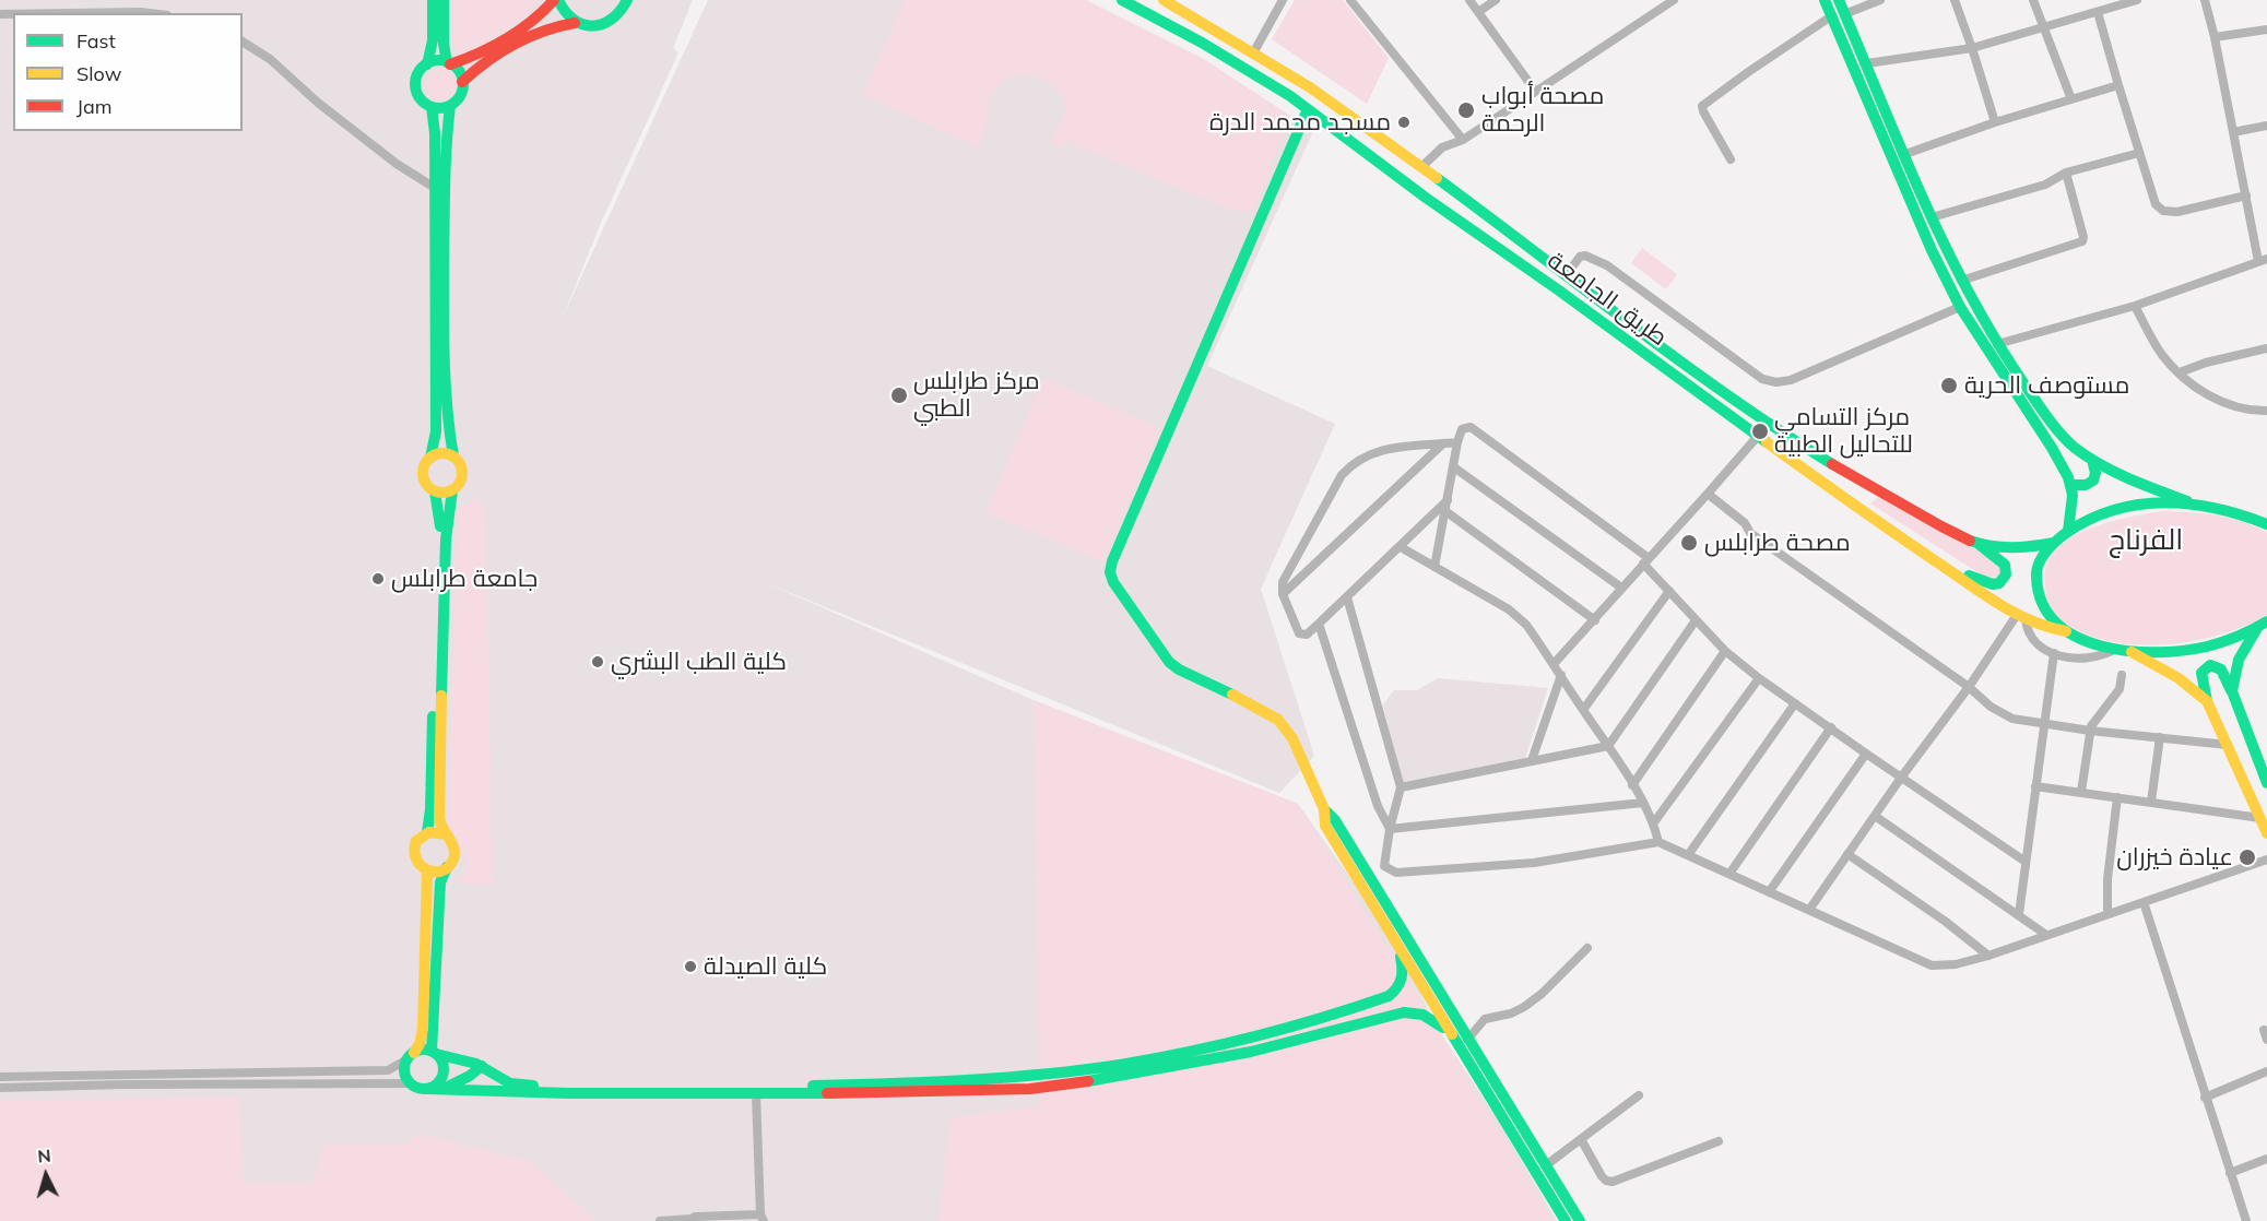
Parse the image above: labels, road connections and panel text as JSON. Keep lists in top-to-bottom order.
{
  "streets": {
    "main road": ["طريق الجامعة"]
  },
  "districts": ["الفرناج"],
  "places": [
    "مصحة أبواب الرحمة",
    "مسجد محمد الدرة",
    "مستوصف الحرية",
    "مركز طرابلس الطبي",
    "مركز التسامي للتحاليل الطبية",
    "مصحة طرابلس",
    "جامعة طرابلس",
    "كلية الطب البشري",
    "عيادة خيزران",
    "كلية الصيدلة"
  ],
  "legend": ["Fast", "Slow", "Jam"],
  "north": "top"
}
